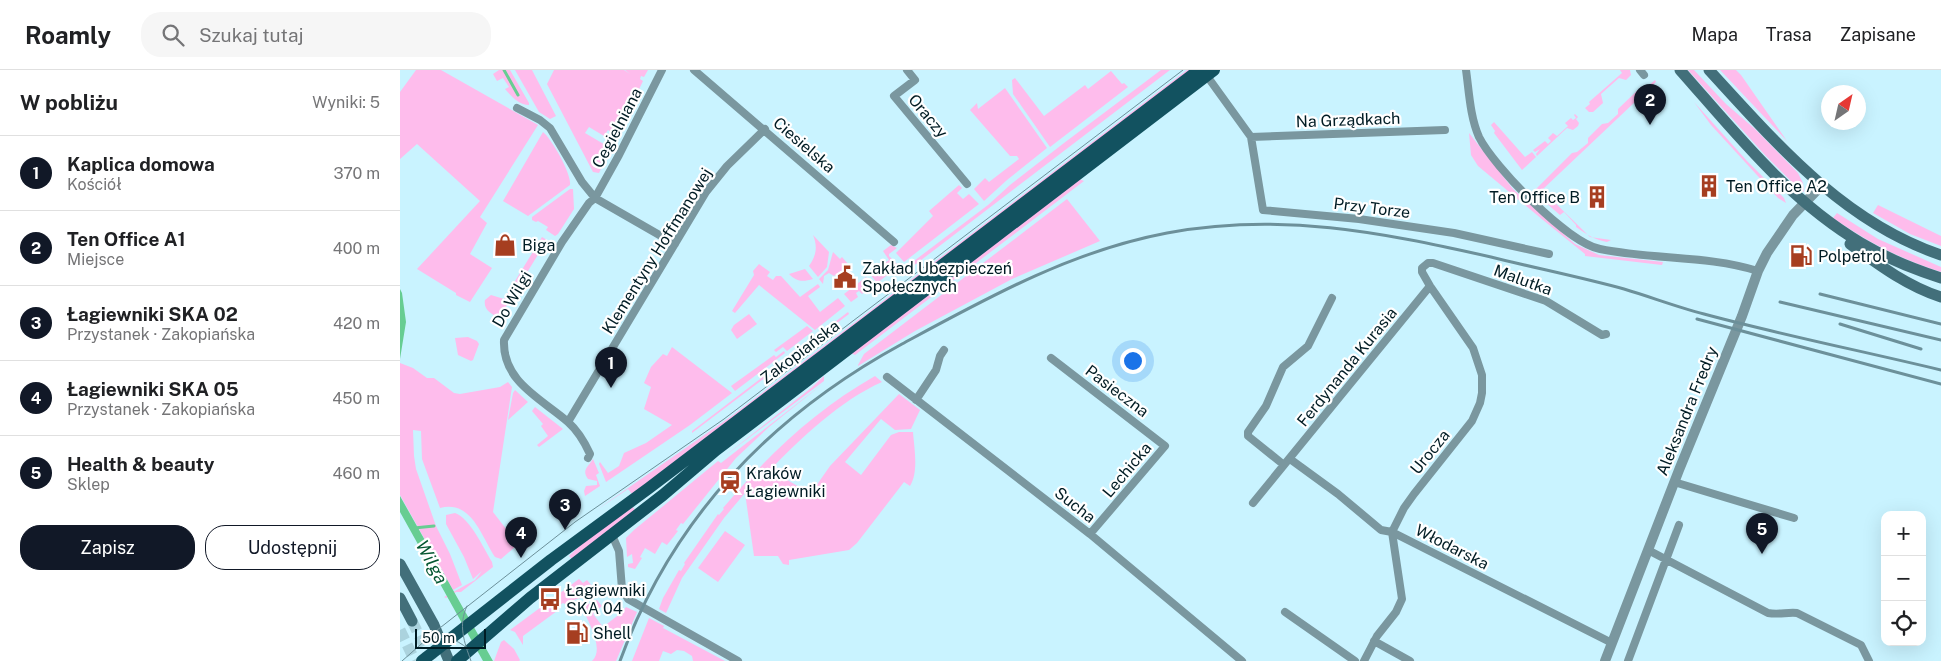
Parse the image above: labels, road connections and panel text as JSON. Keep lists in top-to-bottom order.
{
  "streets": {
    "main road": ["Zakopiańska"],
    "street": [
      "Oraczy",
      "Na Grządkach",
      "Cegielniana",
      "Ciesielska",
      "Przy Torze",
      "Klementyny Hoffmanowej",
      "Malutka",
      "Do Wilgi",
      "Ferdynanda Kurasia",
      "Pasieczna",
      "Aleksandra Fredry",
      "Urocza",
      "Lechicka",
      "Sucha",
      "Włodarska"
    ]
  },
  "crossings": [
    ["Na Grządkach", "Przy Torze"],
    ["Cegielniana", "Do Wilgi"],
    ["Ciesielska", "Klementyny Hoffmanowej"],
    ["Klementyny Hoffmanowej", "Do Wilgi"],
    ["Malutka", "Urocza"],
    ["Ferdynanda Kurasia", "Urocza"],
    ["Ferdynanda Kurasia", "Włodarska"],
    ["Pasieczna", "Lechicka"],
    ["Aleksandra Fredry", "Włodarska"],
    ["Urocza", "Włodarska"],
    ["Lechicka", "Sucha"]
  ],
  "water": ["Wilga"],
  "places": {
    "building": ["Ten Office A2", "Ten Office B"],
    "shop": ["Biga"],
    "fuel station": ["Polpetrol", "Shell"],
    "public building": ["Zakład Ubezpieczeń Społecznych"],
    "station": ["Kraków Łagiewniki"],
    "bus stop": ["Łagiewniki SKA 04"]
  },
  "scale_bar": "50 m",
  "north": "top right",
  "page": {
    "header": "Roamly",
    "search": "Szukaj tutaj",
    "nav": ["Mapa", "Trasa", "Zapisane"],
    "heading": ["W pobliżu", "Wyniki: 5"],
    "pins": [
      "2",
      "1",
      "3",
      "5",
      "4"
    ],
    "list": [
      {
        "mark": "1",
        "name": "Kaplica domowa",
        "note": "Kościół",
        "value": "370 m"
      },
      {
        "mark": "2",
        "name": "Ten Office A1",
        "note": "Miejsce",
        "value": "400 m"
      },
      {
        "mark": "3",
        "name": "Łagiewniki SKA 02",
        "note": "Przystanek · Zakopiańska",
        "value": "420 m"
      },
      {
        "mark": "4",
        "name": "Łagiewniki SKA 05",
        "note": "Przystanek · Zakopiańska",
        "value": "450 m"
      },
      {
        "mark": "5",
        "name": "Health & beauty",
        "note": "Sklep",
        "value": "460 m"
      }
    ],
    "buttons": ["Zapisz", "Udostępnij"],
    "map_buttons": ["+", "−"],
    "scale": "50 m"
  }
}
